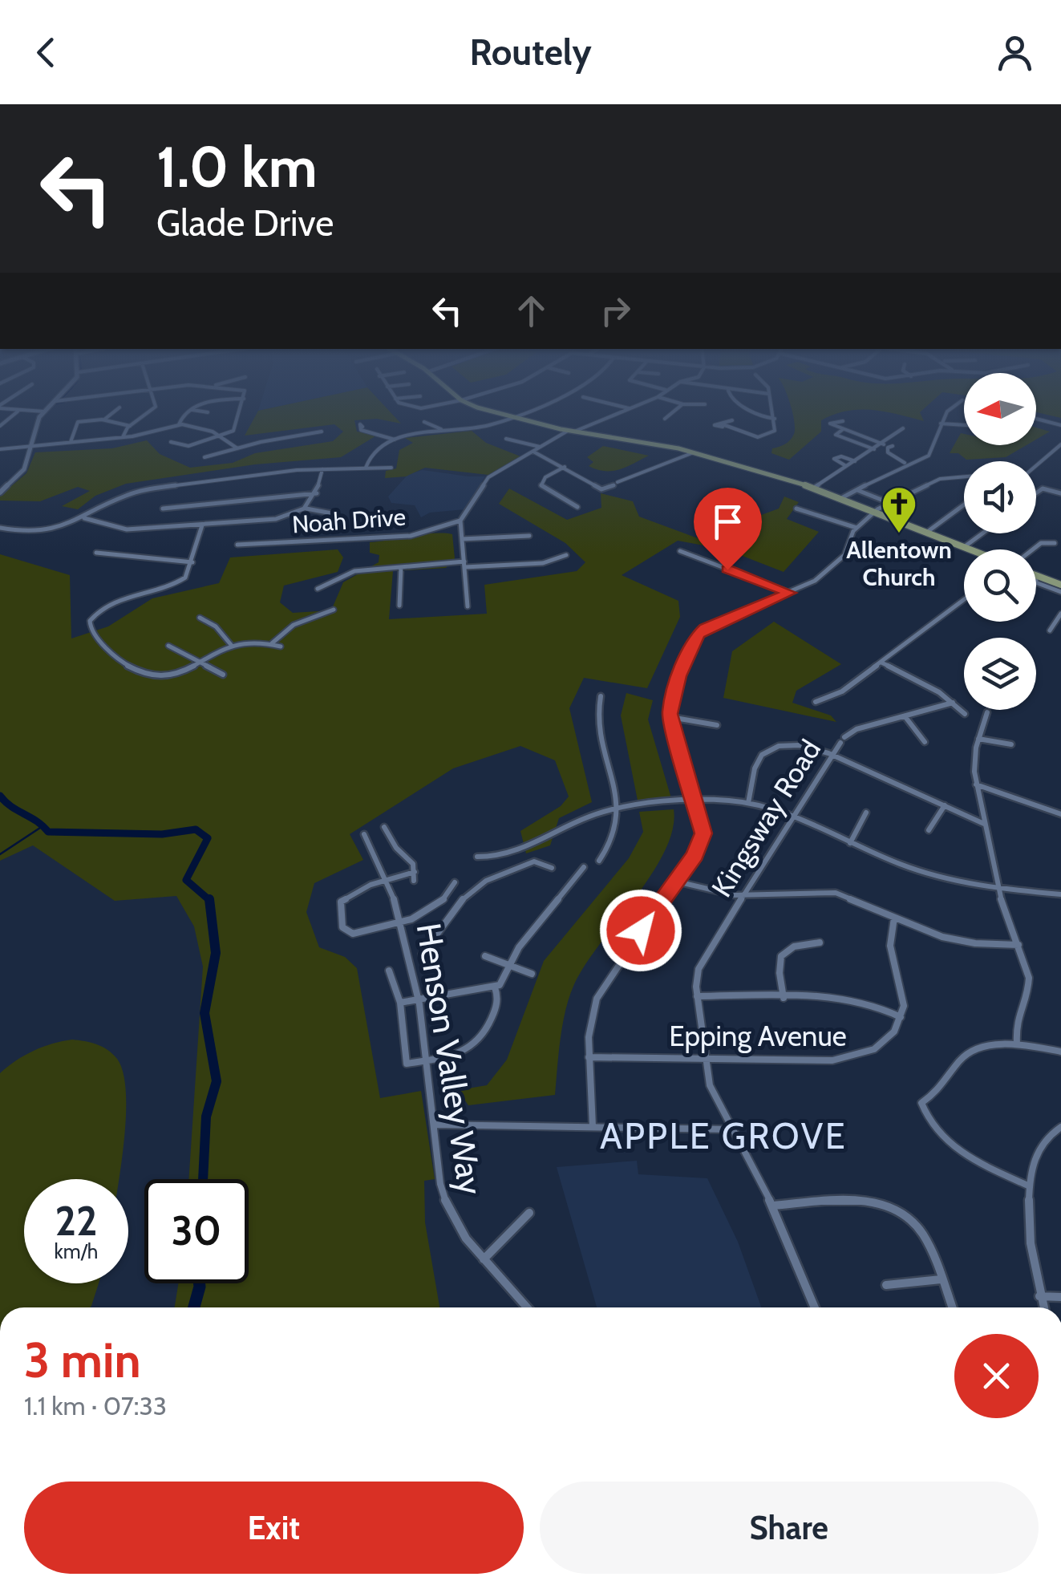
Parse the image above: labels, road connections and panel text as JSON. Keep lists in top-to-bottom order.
{
  "streets": {
    "street": [
      "Noah Drive",
      "Kingsway Road",
      "Epping Avenue",
      "Henson Valley Way"
    ]
  },
  "crossings": [
    ["Kingsway Road", "Epping Avenue"]
  ],
  "districts": ["APPLE GROVE"],
  "places": {
    "church": ["Allentown Church"]
  },
  "north": "left",
  "page": {
    "header": "Routely",
    "turn": ["1.0 km", "Glade Drive"],
    "speed": "22 km/h",
    "limit": "30",
    "heading": ["3 min", "1.1 km · 07:33"],
    "buttons": ["Exit", "Share"]
  }
}
